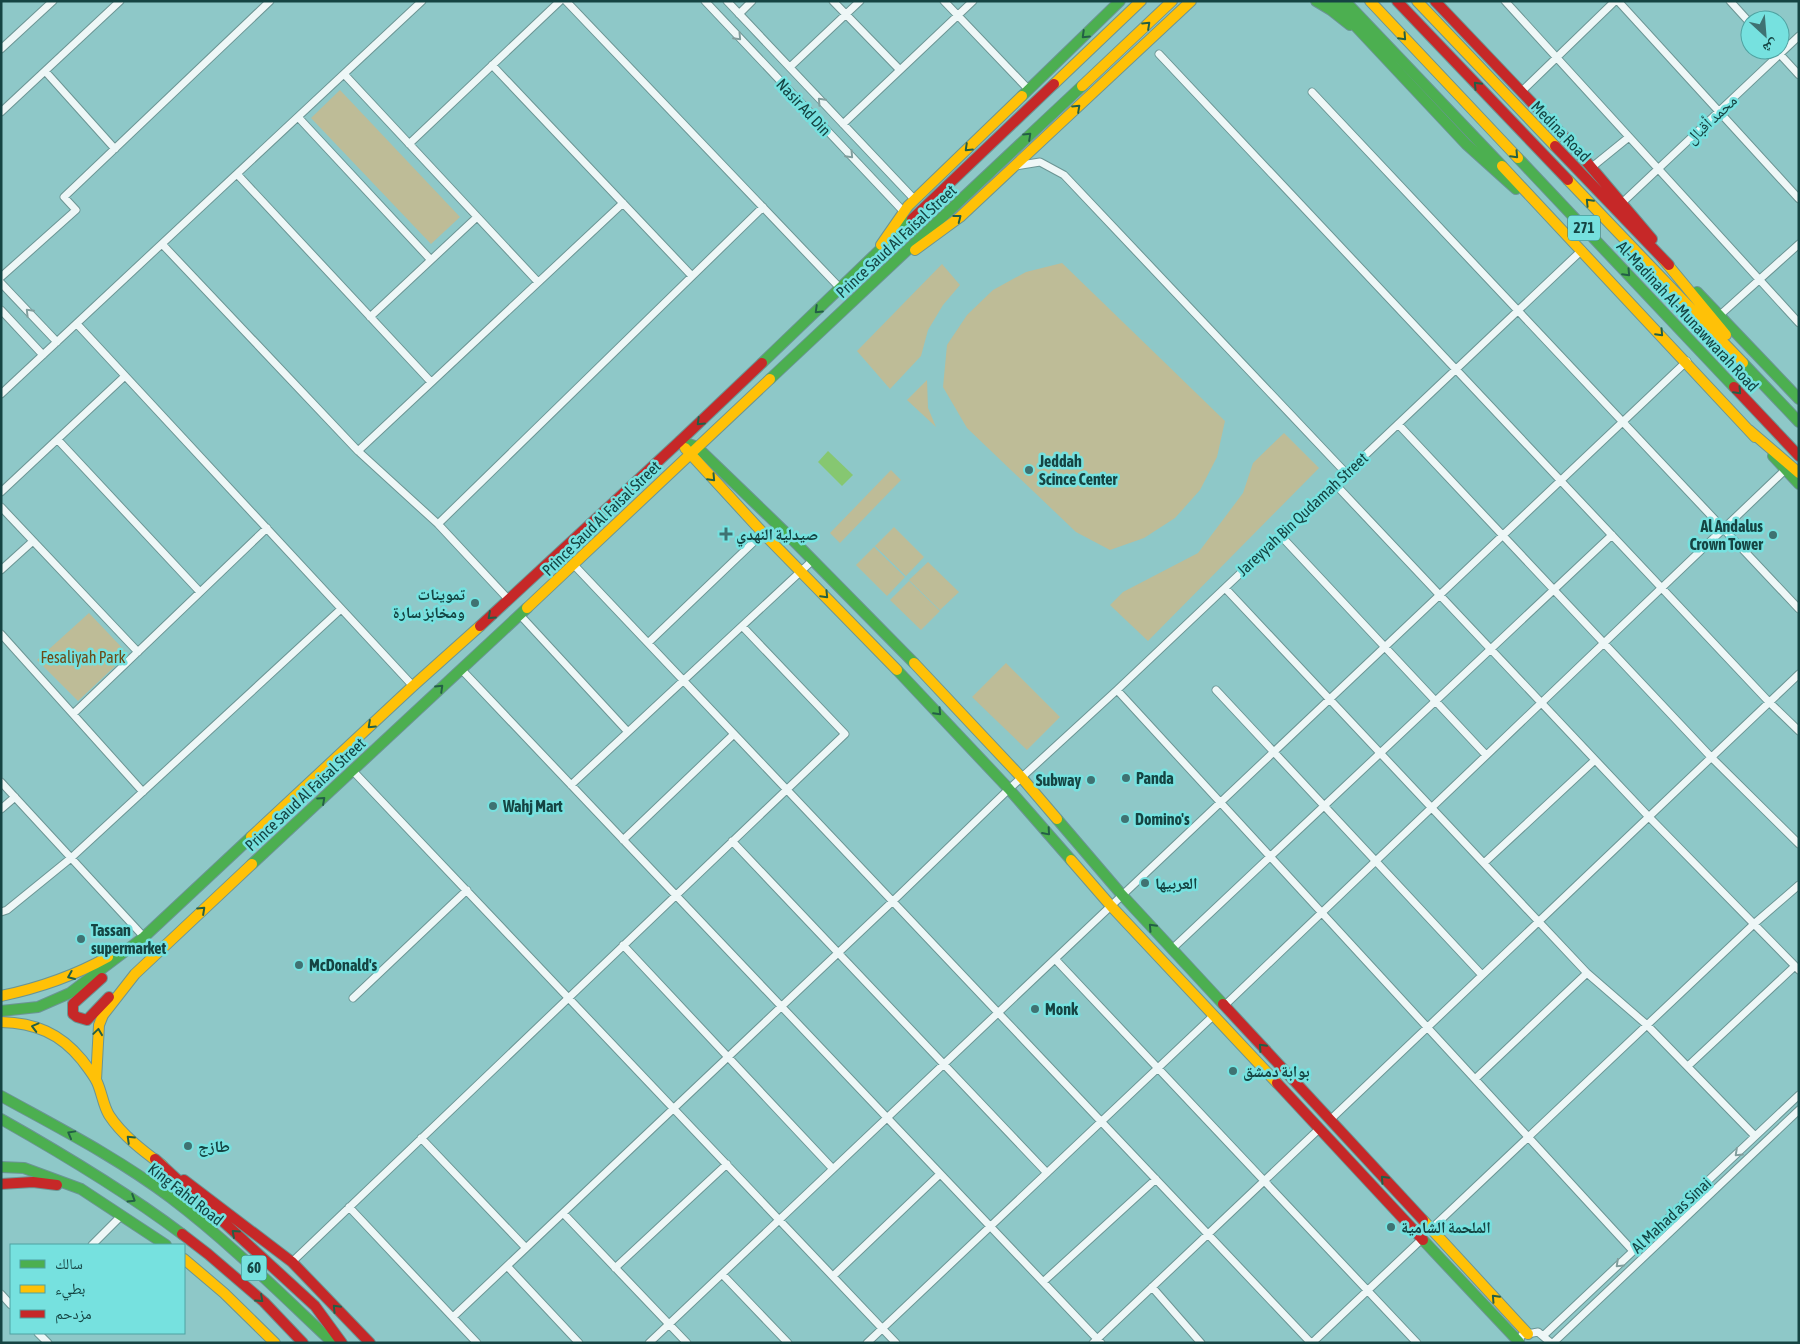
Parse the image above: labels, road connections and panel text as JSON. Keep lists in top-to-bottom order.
{
  "streets": {
    "main road": [
      "Medina Road",
      "271",
      "Prince Saud Al Faisal Street",
      "Al-Madinah Al-Munawwarah Road",
      "King Fahd Road",
      "60"
    ],
    "street": [
      "Nasir Ad Din",
      "محمد أقبال",
      "Jareyyah Bin Qudamah Street",
      "Al Mahad as Sinai"
    ]
  },
  "crossings": [
    ["محمد أقبال", "Medina Road"]
  ],
  "parks": ["Fesaliyah Park"],
  "places": {
    "other": [
      "Jeddah Scince Center",
      "Al Andalus Crown Tower",
      "تموينات ومخابز سارة",
      "Panda",
      "Subway",
      "Wahj Mart",
      "Domino's",
      "العربيها",
      "Tassan supermarket",
      "McDonald's",
      "Monk",
      "بوابة دمشق",
      "طازج",
      "الملحمة الشامية"
    ],
    "health": ["صيدلية النهدي"]
  },
  "legend": ["سالك", "بطيء", "مزدحم"],
  "north": "bottom right"
}
